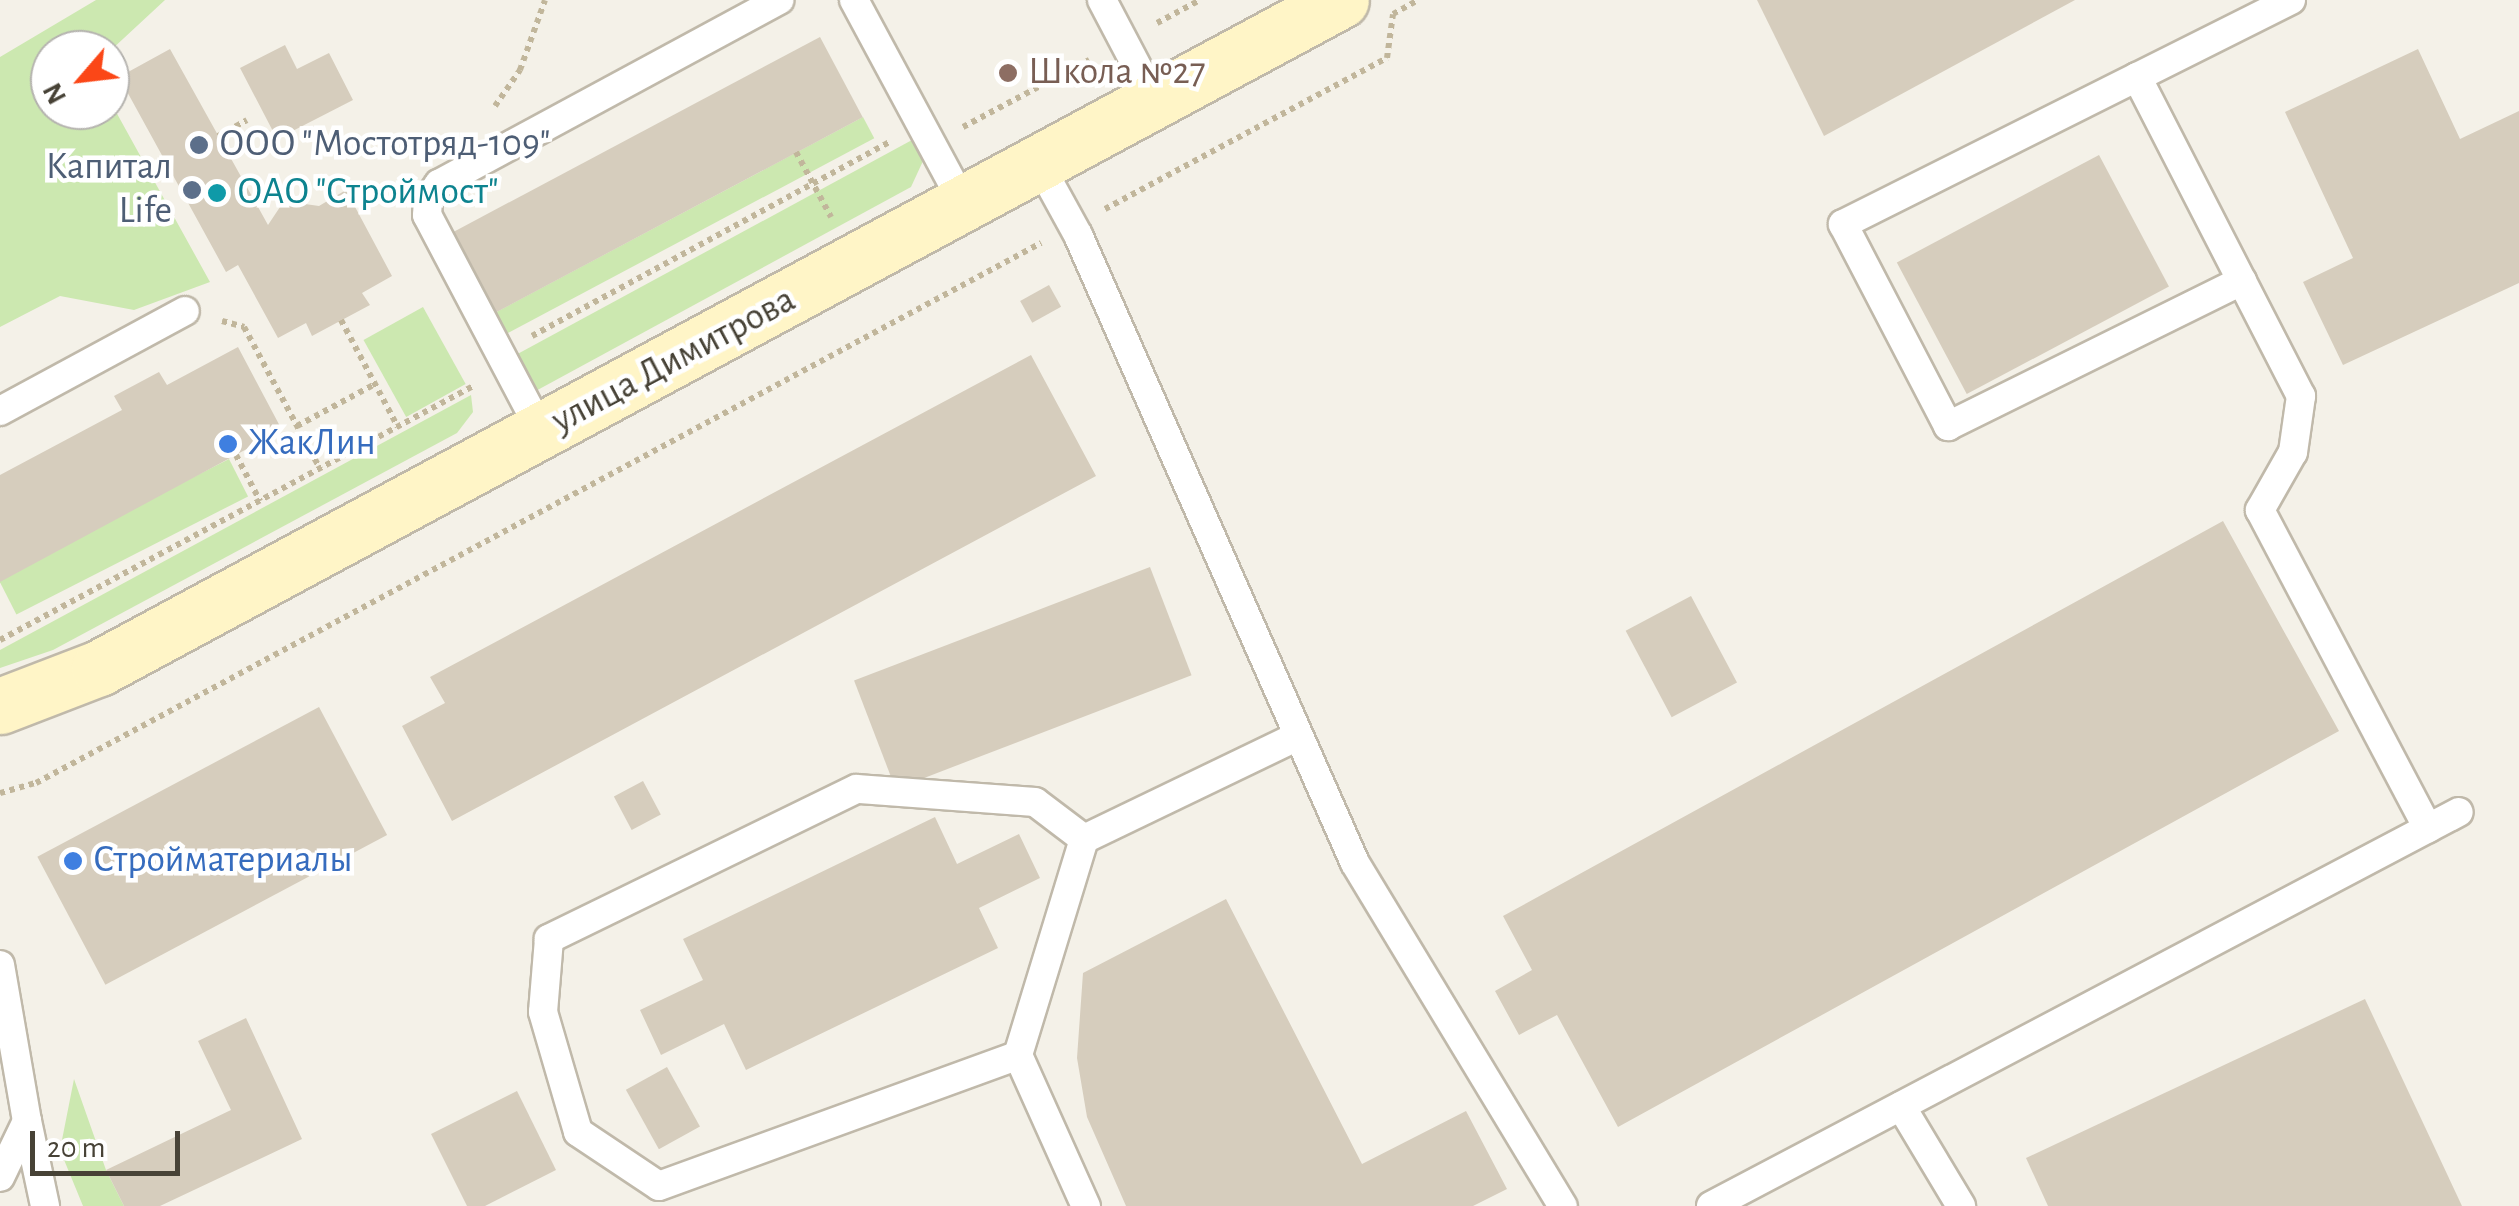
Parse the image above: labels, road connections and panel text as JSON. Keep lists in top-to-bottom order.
{
  "streets": {
    "main road": ["улица Димитрова"]
  },
  "places": [
    "Школа №27",
    "ООО \"Мостотряд-109\"",
    "Капитал Life",
    "ОАО \"Строймост\"",
    "ЖакЛин",
    "Стройматериалы"
  ],
  "scale_bar": "20 m",
  "north": "bottom left"
}
